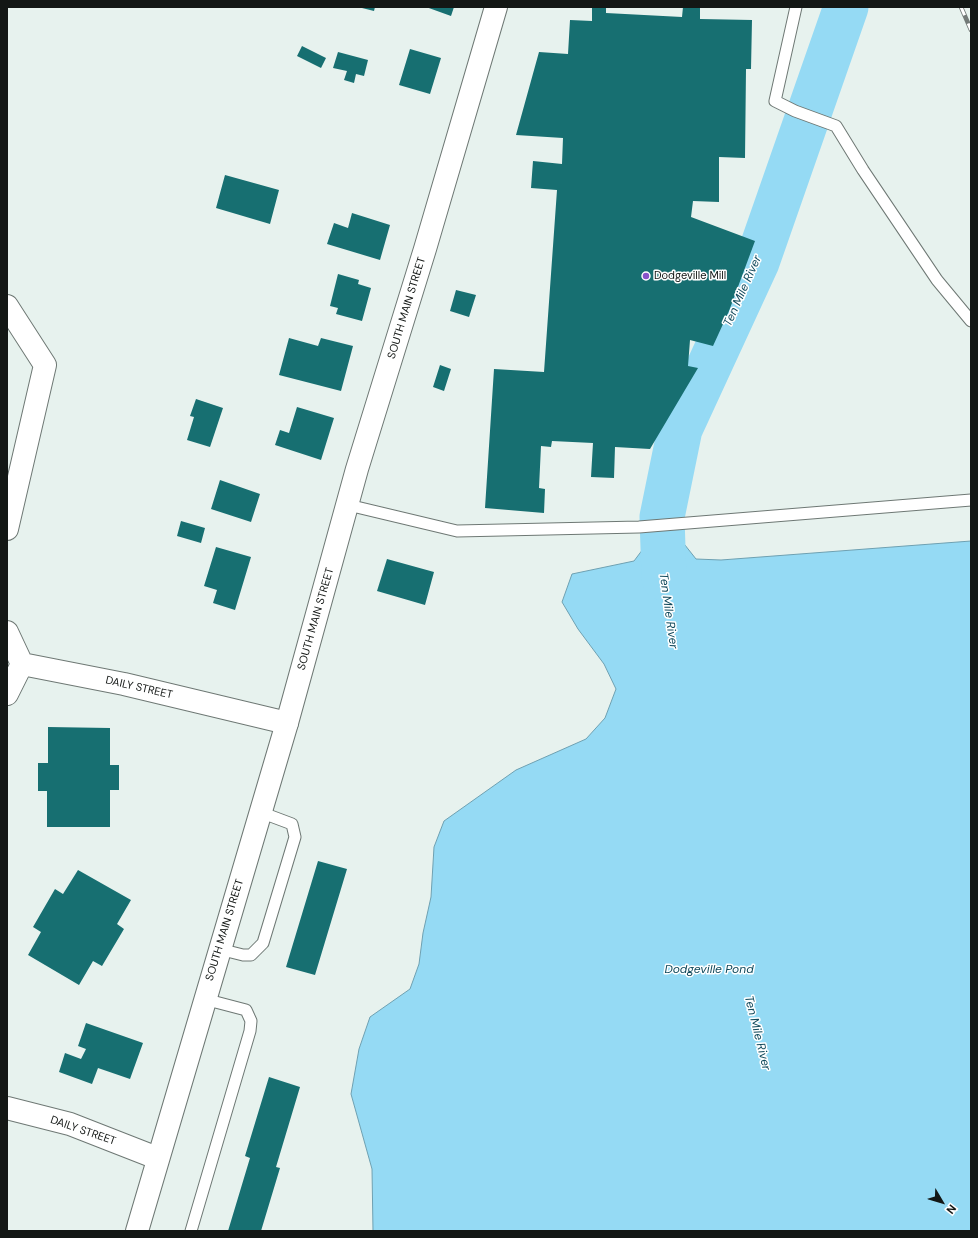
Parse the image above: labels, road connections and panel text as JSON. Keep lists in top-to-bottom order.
{
  "streets": {
    "main road": ["SOUTH MAIN STREET", "DAILY STREET"]
  },
  "crossings": [
    ["SOUTH MAIN STREET", "DAILY STREET"]
  ],
  "water": ["Ten Mile River", "Dodgeville Pond"],
  "places": ["Dodgeville Mill"],
  "north": "bottom right"
}
